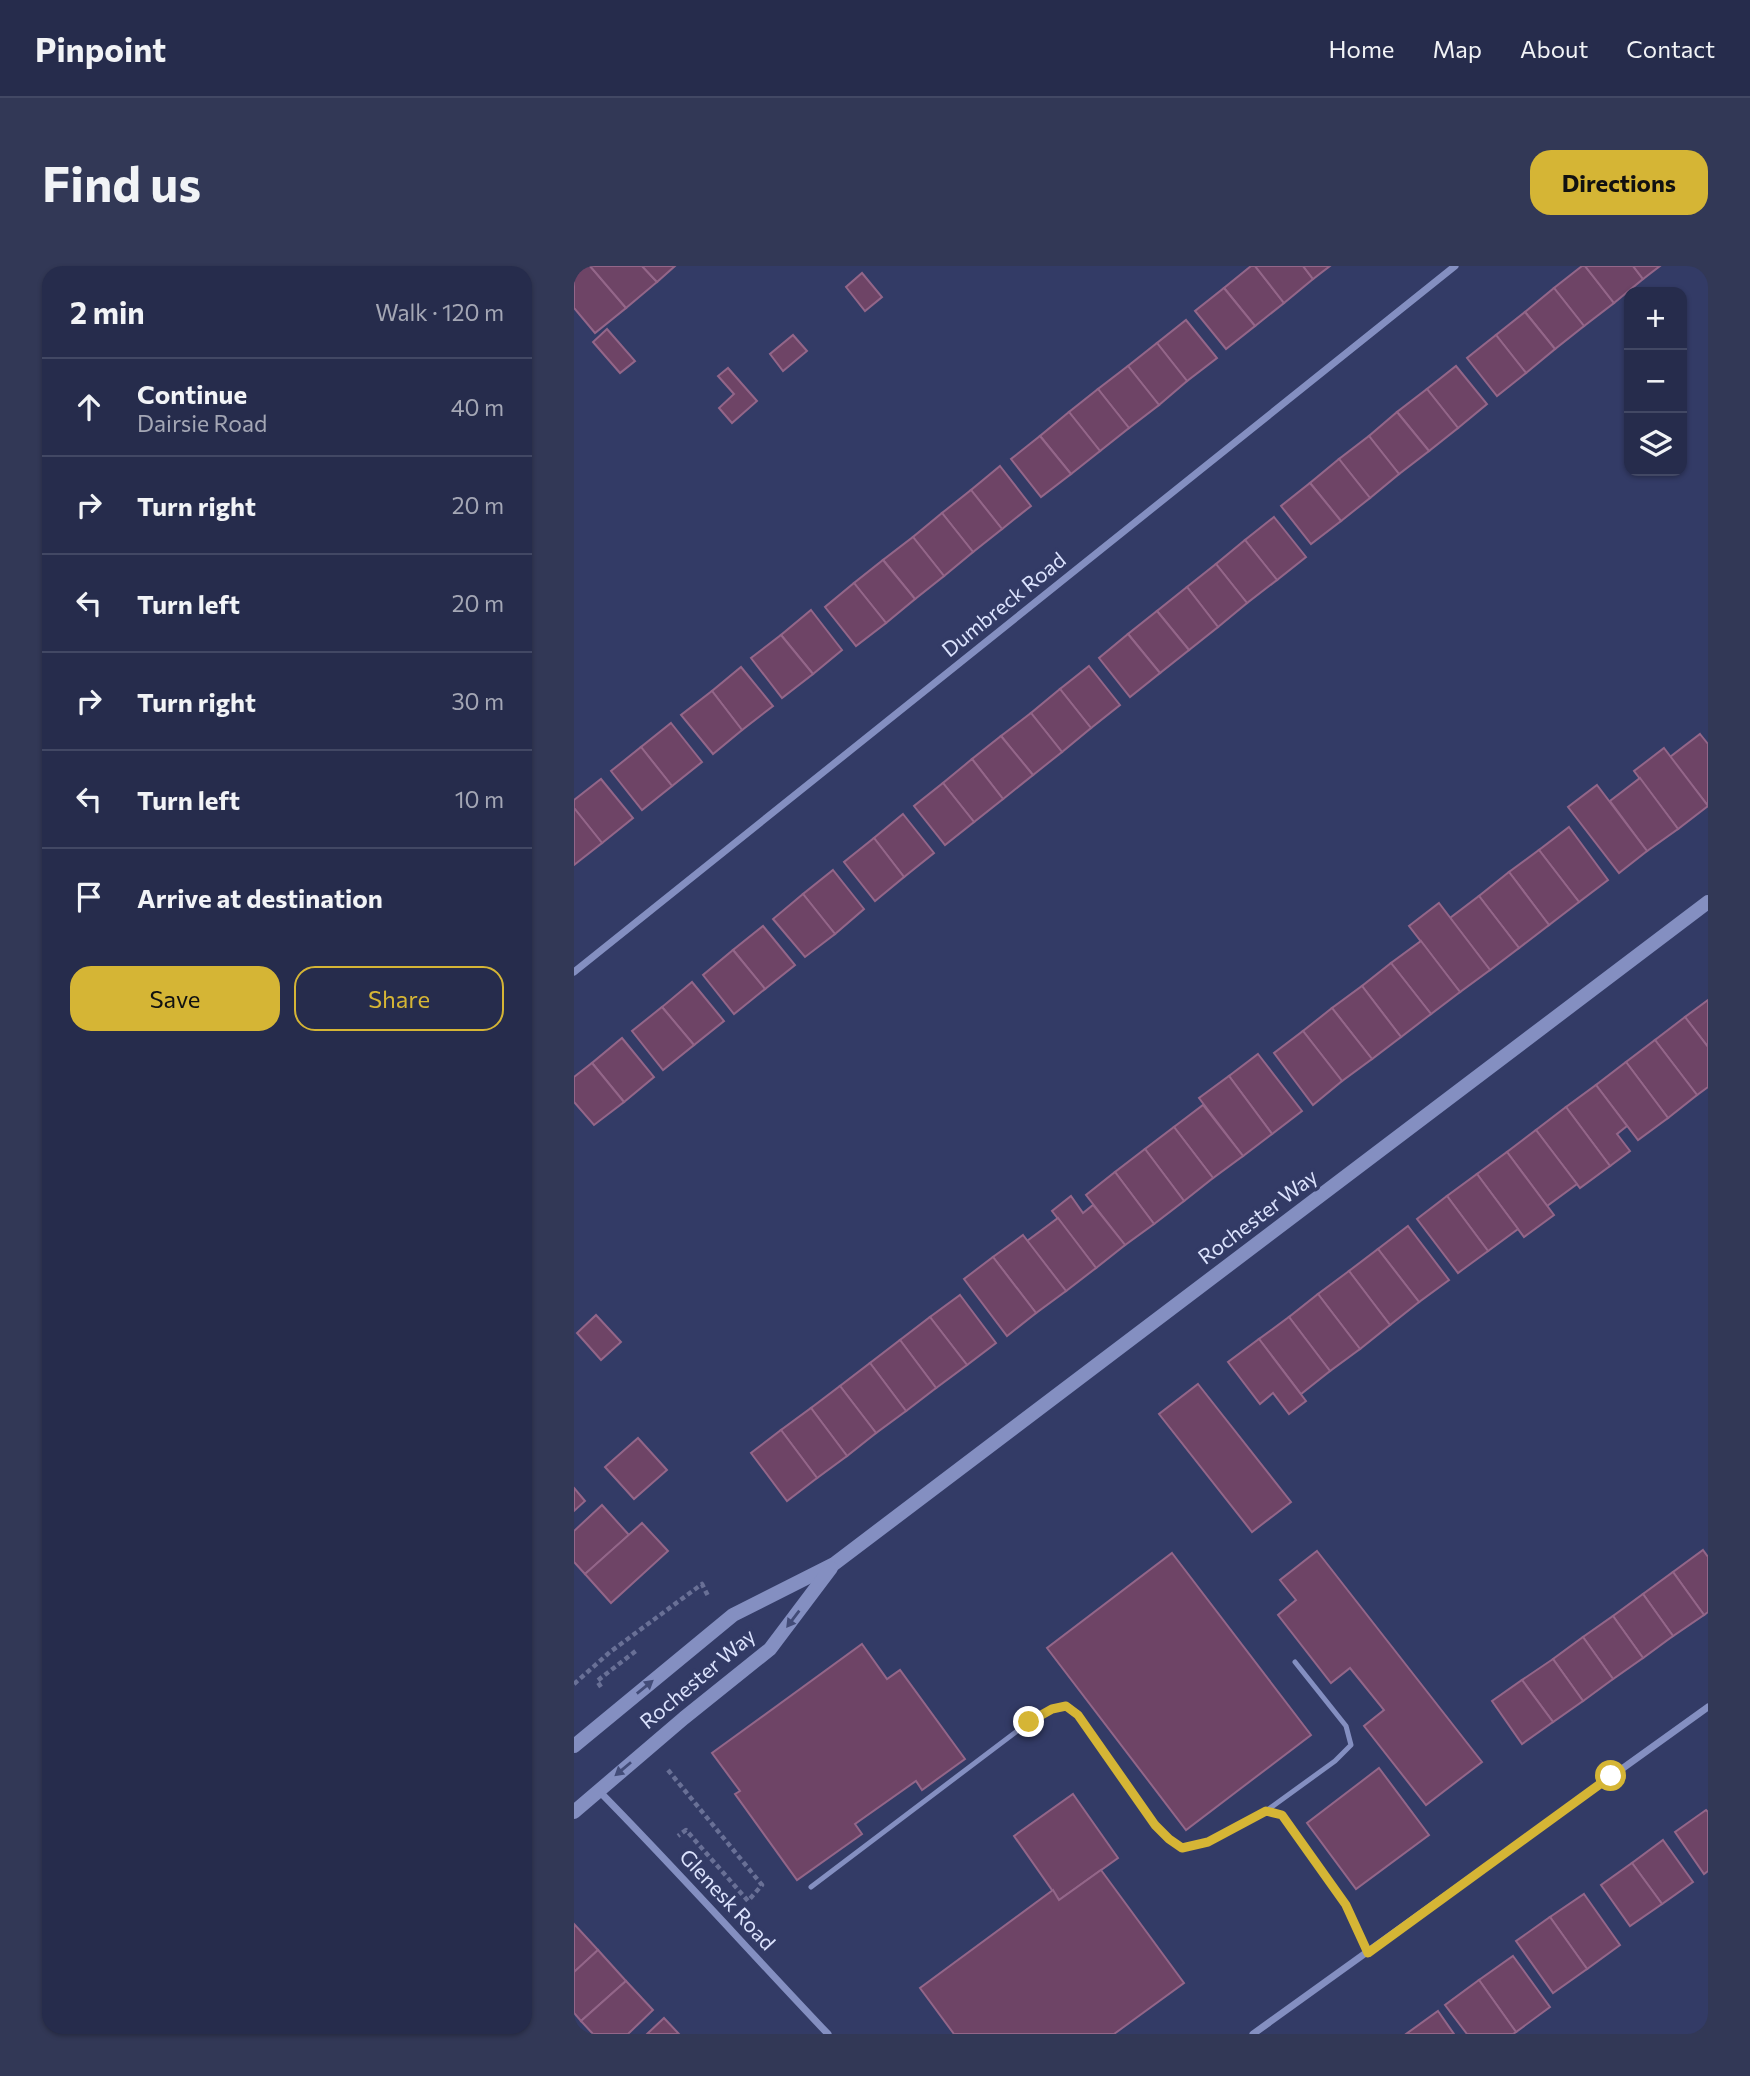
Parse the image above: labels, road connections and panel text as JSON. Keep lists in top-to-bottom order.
{
  "streets": {
    "street": ["Dumbreck Road", "Rochester Way", "Glenesk Road"]
  },
  "crossings": [
    ["Rochester Way", "Glenesk Road"]
  ],
  "page": {
    "header": "Pinpoint",
    "nav": [
      "Home",
      "Map",
      "About",
      "Contact"
    ],
    "buttons": [
      "Directions",
      ["Save", "Share"]
    ],
    "title": "Find us",
    "heading": ["2 min", "Walk · 120 m"],
    "map_buttons": ["+", "−"],
    "list": [
      ["Continue", "Dairsie Road", "40 m"],
      ["Turn right", "20 m"],
      ["Turn left", "20 m"],
      ["Turn right", "30 m"],
      ["Turn left", "10 m"],
      "Arrive at destination"
    ]
  }
}
